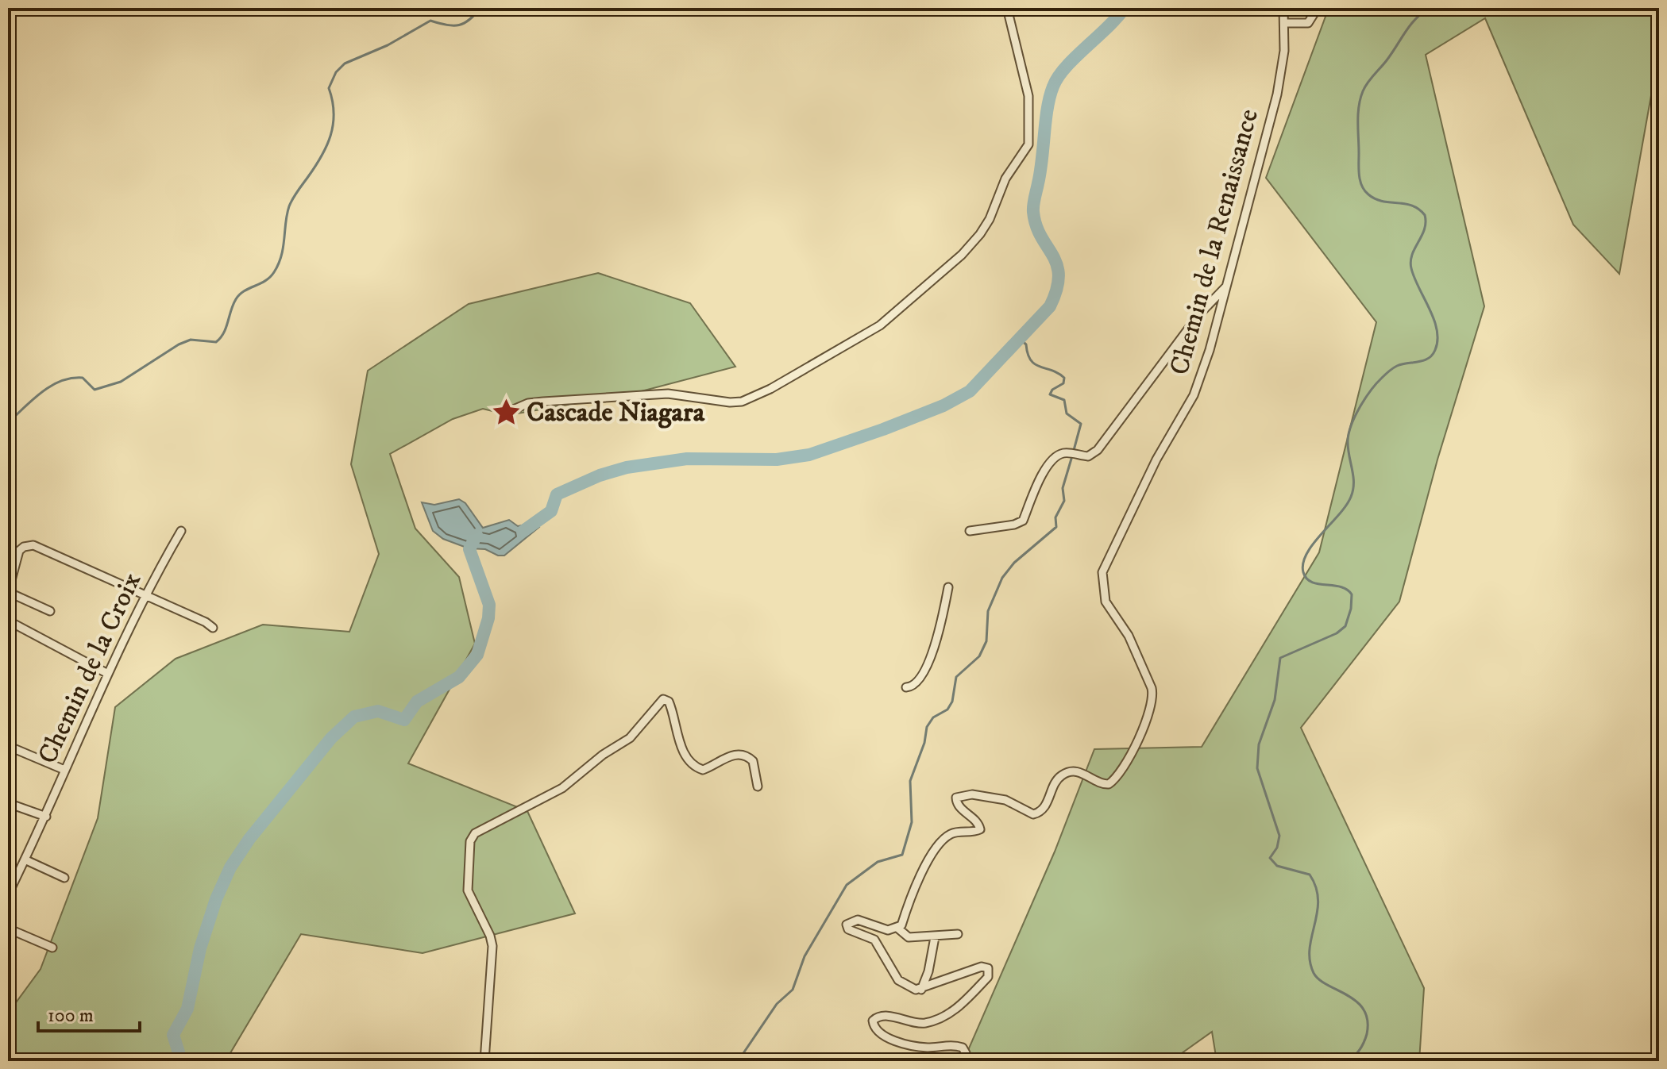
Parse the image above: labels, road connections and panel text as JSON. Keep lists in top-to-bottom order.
{
  "streets": {
    "street": ["Chemin de la Renaissance", "Chemin de la Croix"]
  },
  "places": {
    "place": ["Cascade Niagara"]
  },
  "scale_bar": "100 m"
}
